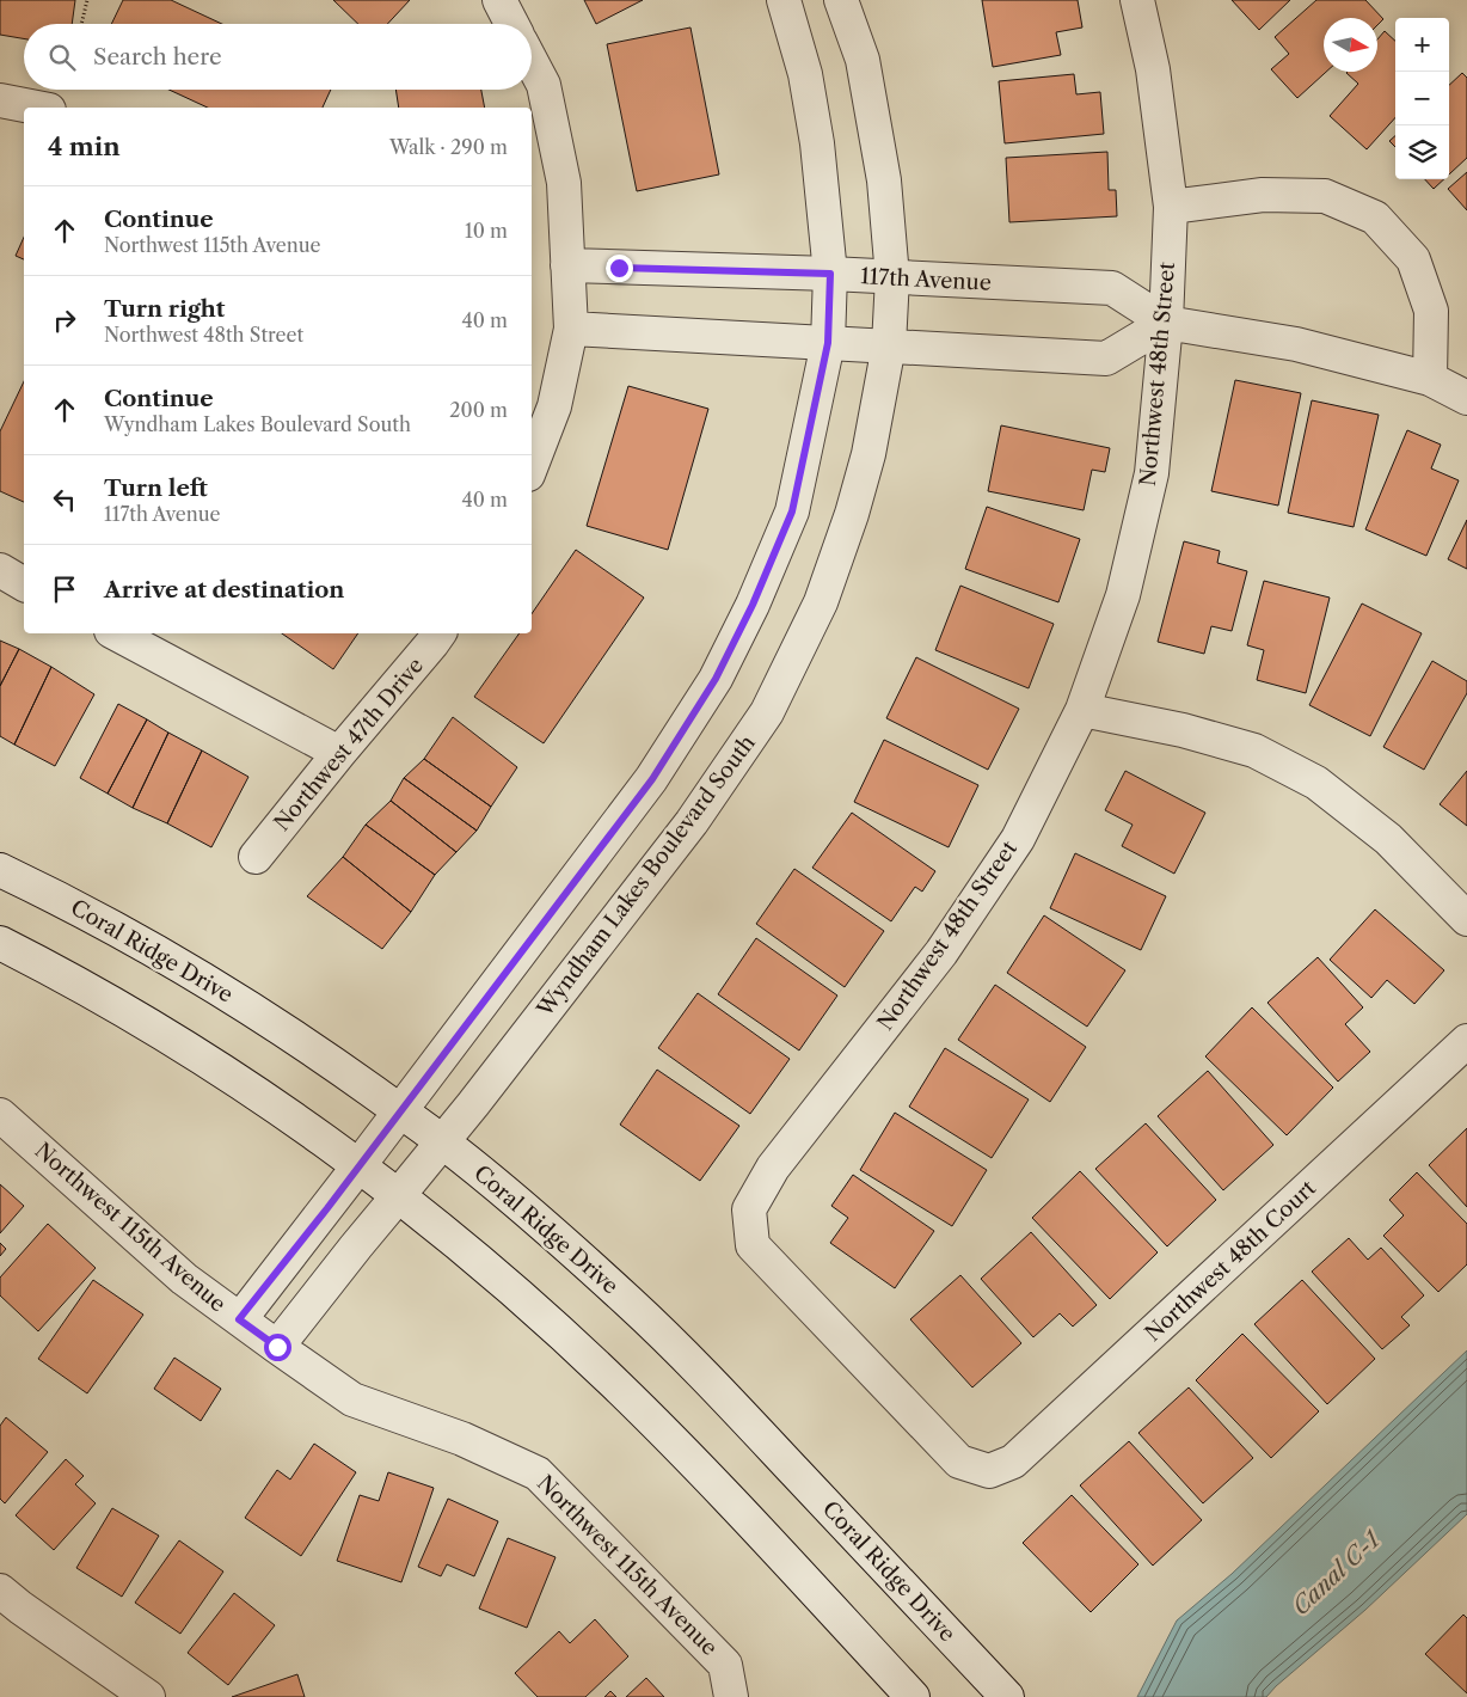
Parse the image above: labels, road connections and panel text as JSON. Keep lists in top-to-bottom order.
{
  "streets": {
    "street": [
      "117th Avenue",
      "Northwest 48th Street",
      "Northwest 47th Drive",
      "Wyndham Lakes Boulevard South",
      "Coral Ridge Drive",
      "Northwest 115th Avenue",
      "Northwest 48th Court"
    ]
  },
  "crossings": [
    ["117th Avenue", "Northwest 48th Street"],
    ["117th Avenue", "Wyndham Lakes Boulevard South"],
    ["Northwest 48th Street", "Northwest 48th Court"],
    ["Wyndham Lakes Boulevard South", "Coral Ridge Drive"]
  ],
  "water": ["Canal C-1"],
  "north": "right",
  "page": {
    "map_buttons": ["+", "−"],
    "search": "Search here",
    "heading": ["4 min", "Walk · 290 m"],
    "list": [
      ["Continue", "Northwest 115th Avenue", "10 m"],
      ["Turn right", "Northwest 48th Street", "40 m"],
      ["Continue", "Wyndham Lakes Boulevard South", "200 m"],
      ["Turn left", "117th Avenue", "40 m"],
      "Arrive at destination"
    ]
  }
}
